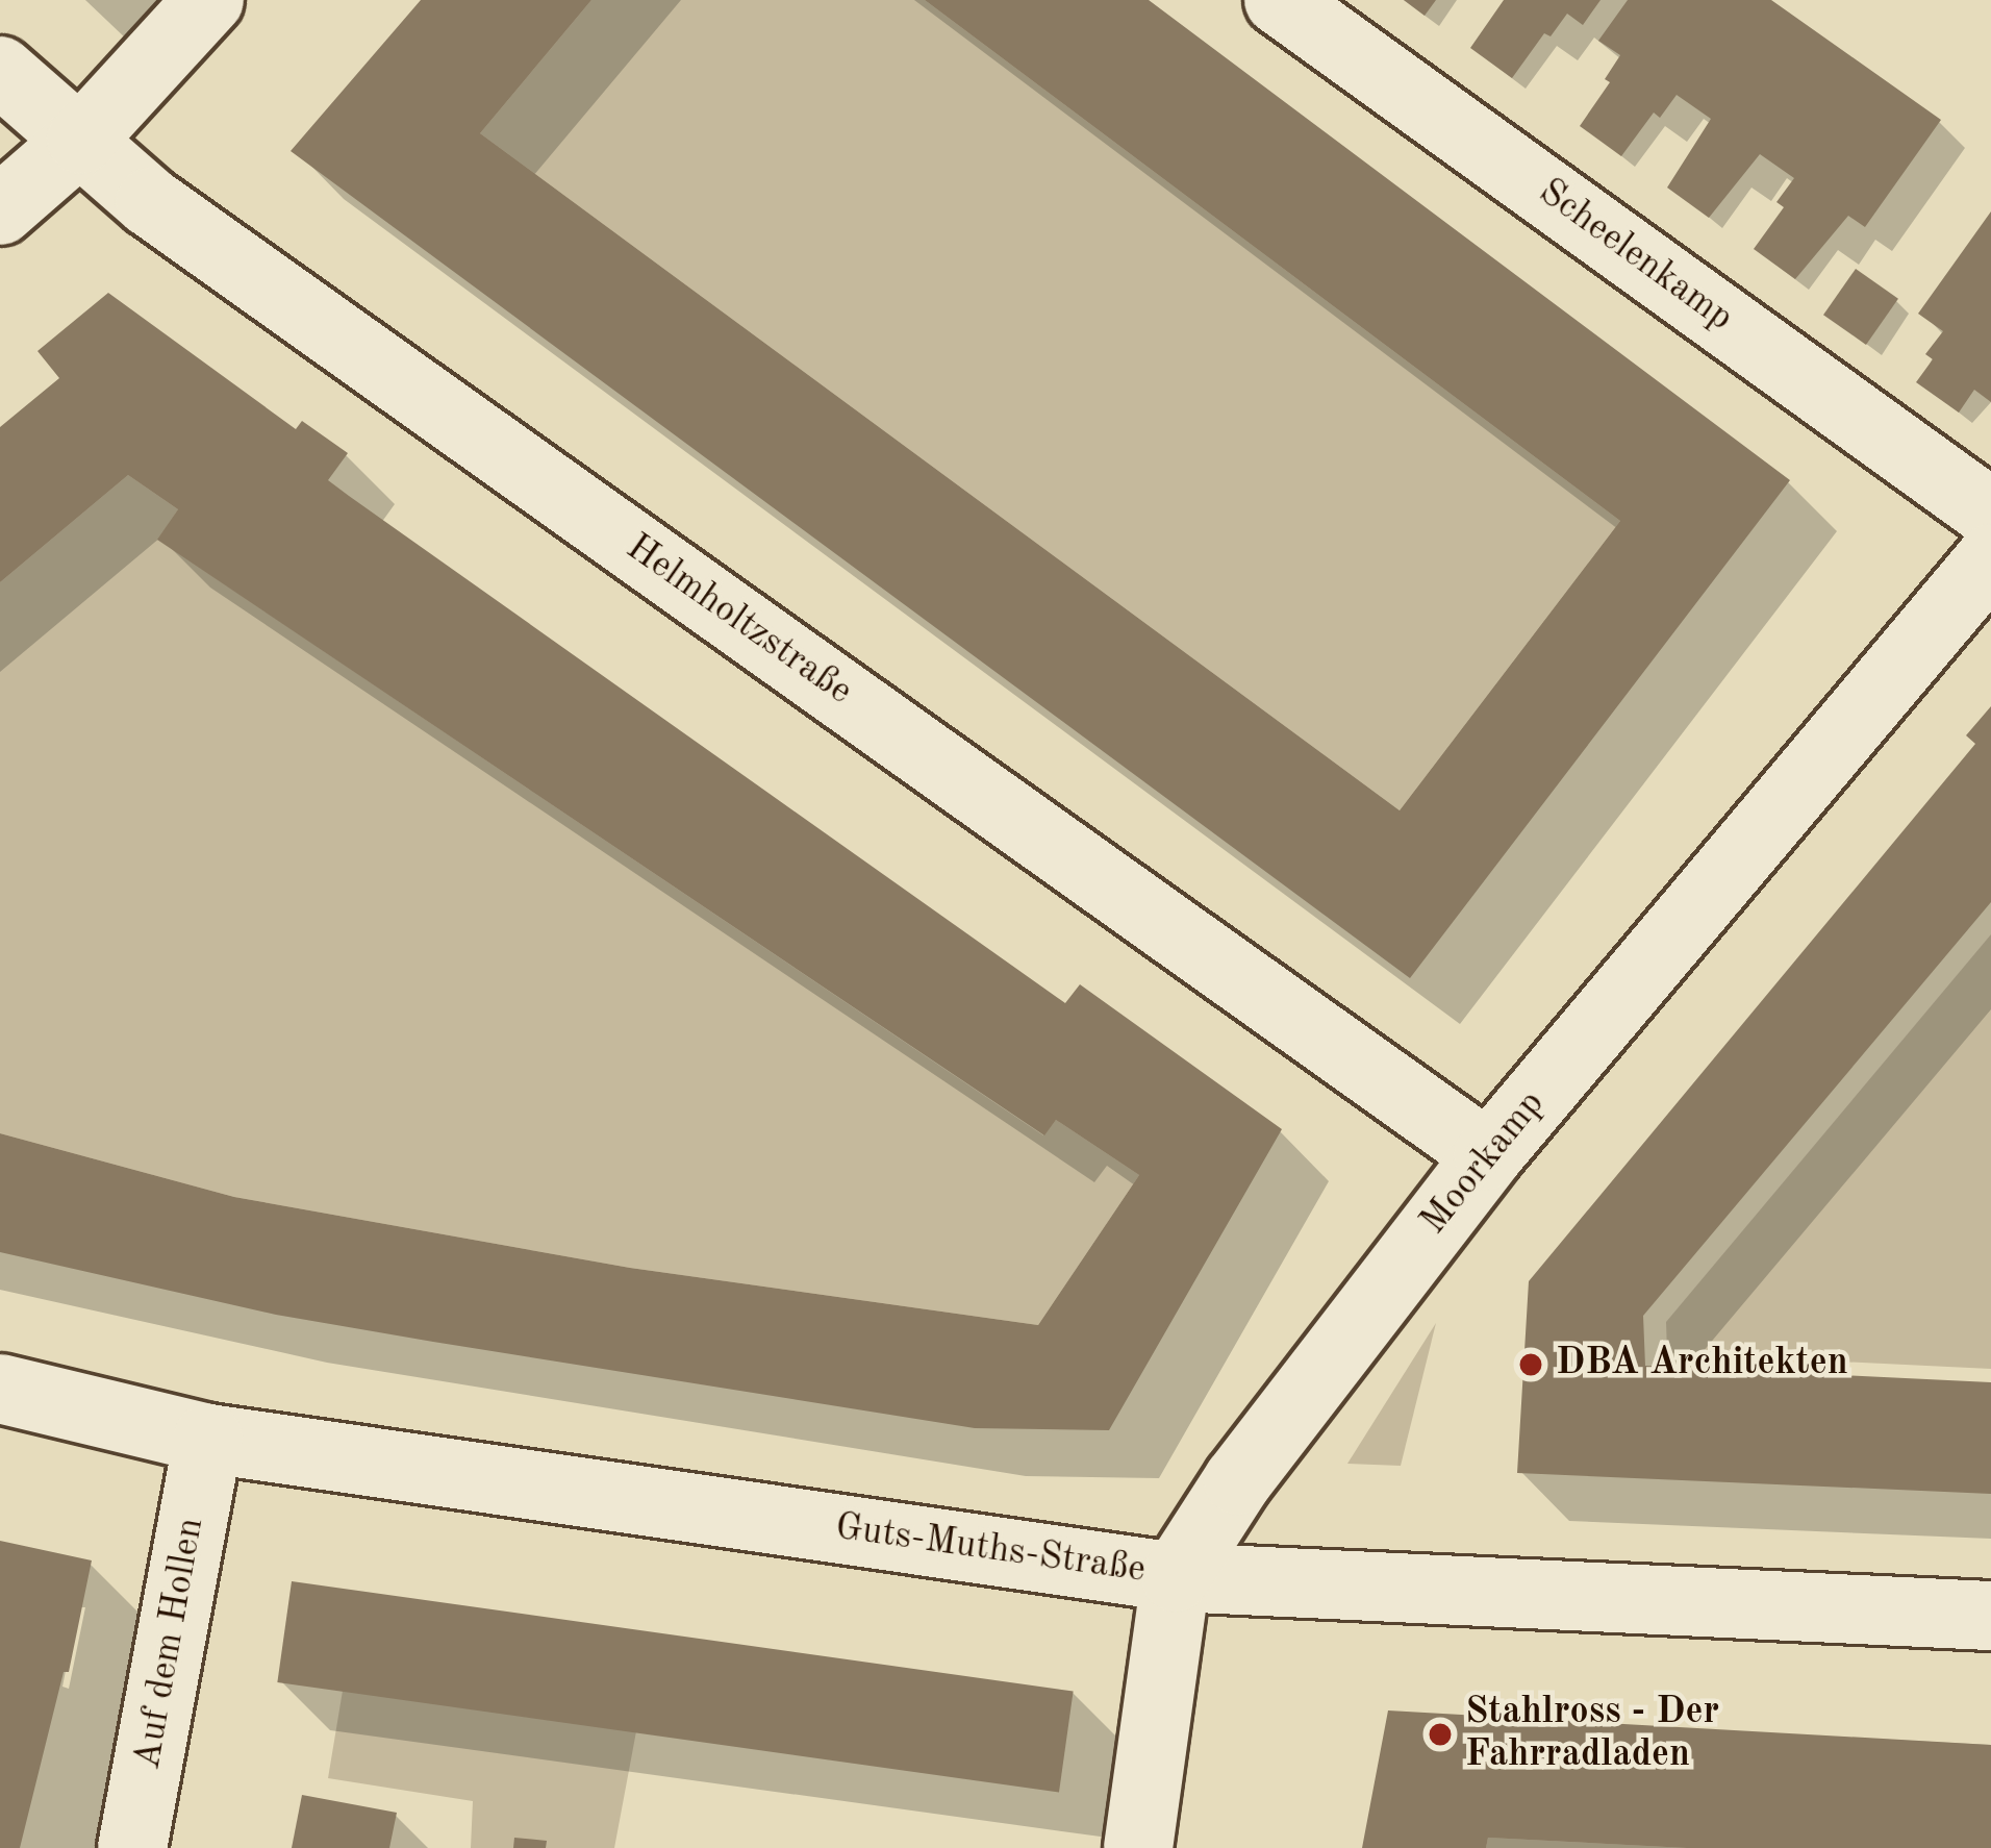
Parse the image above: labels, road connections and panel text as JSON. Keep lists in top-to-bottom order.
{
  "streets": {
    "street": [
      "Scheelenkamp",
      "Helmholtzstraße",
      "Moorkamp",
      "Guts-Muths-Straße",
      "Auf dem Hollen"
    ]
  },
  "crossings": [
    ["Helmholtzstraße", "Moorkamp"],
    ["Moorkamp", "Guts-Muths-Straße"],
    ["Guts-Muths-Straße", "Auf dem Hollen"]
  ],
  "places": ["DBA Architekten", "Stahlross - Der Fahrradladen"]
}
